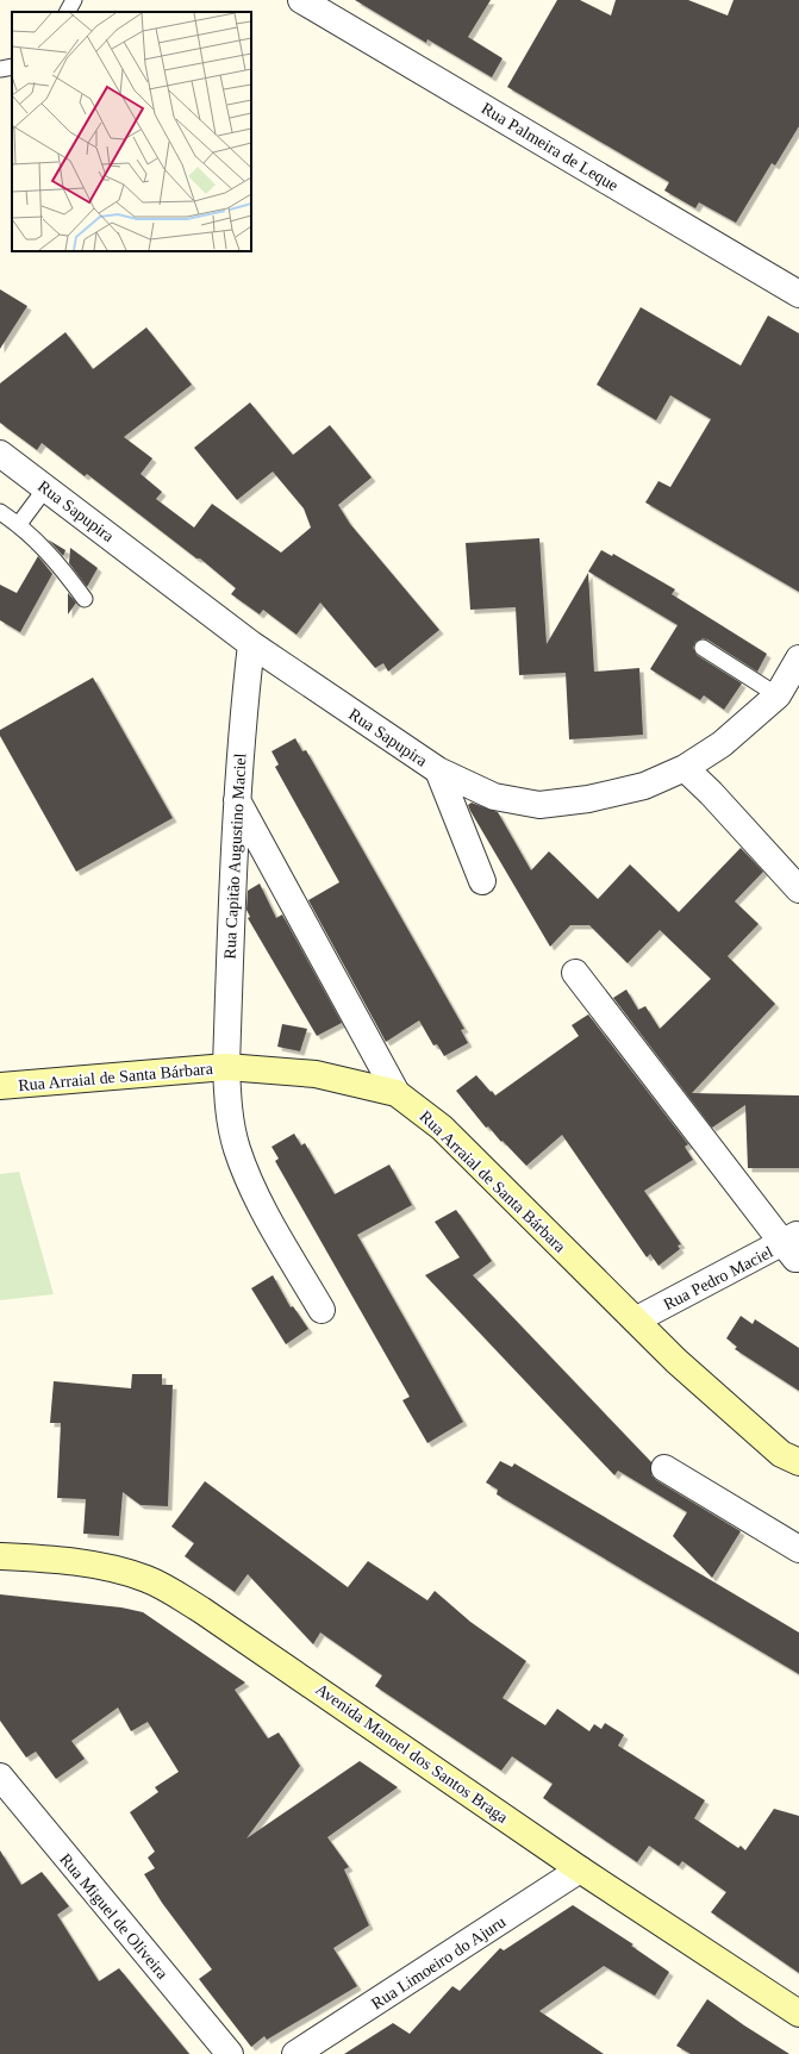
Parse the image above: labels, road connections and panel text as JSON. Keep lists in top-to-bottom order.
{
  "streets": {
    "street": [
      "Rua Palmeira de Leque",
      "Rua Sapupira",
      "Rua Capitão Augustino Maciel",
      "Rua Arraial de Santa Bárbara",
      "Rua Pedro Maciel",
      "Avenida Manoel dos Santos Braga",
      "Rua Miguel de Oliveira",
      "Rua Limoeiro do Ajuru"
    ]
  },
  "crossings": [
    ["Rua Sapupira", "Rua Capitão Augustino Maciel"],
    ["Rua Capitão Augustino Maciel", "Rua Arraial de Santa Bárbara"],
    ["Rua Arraial de Santa Bárbara", "Rua Pedro Maciel"],
    ["Avenida Manoel dos Santos Braga", "Rua Limoeiro do Ajuru"]
  ]
}
